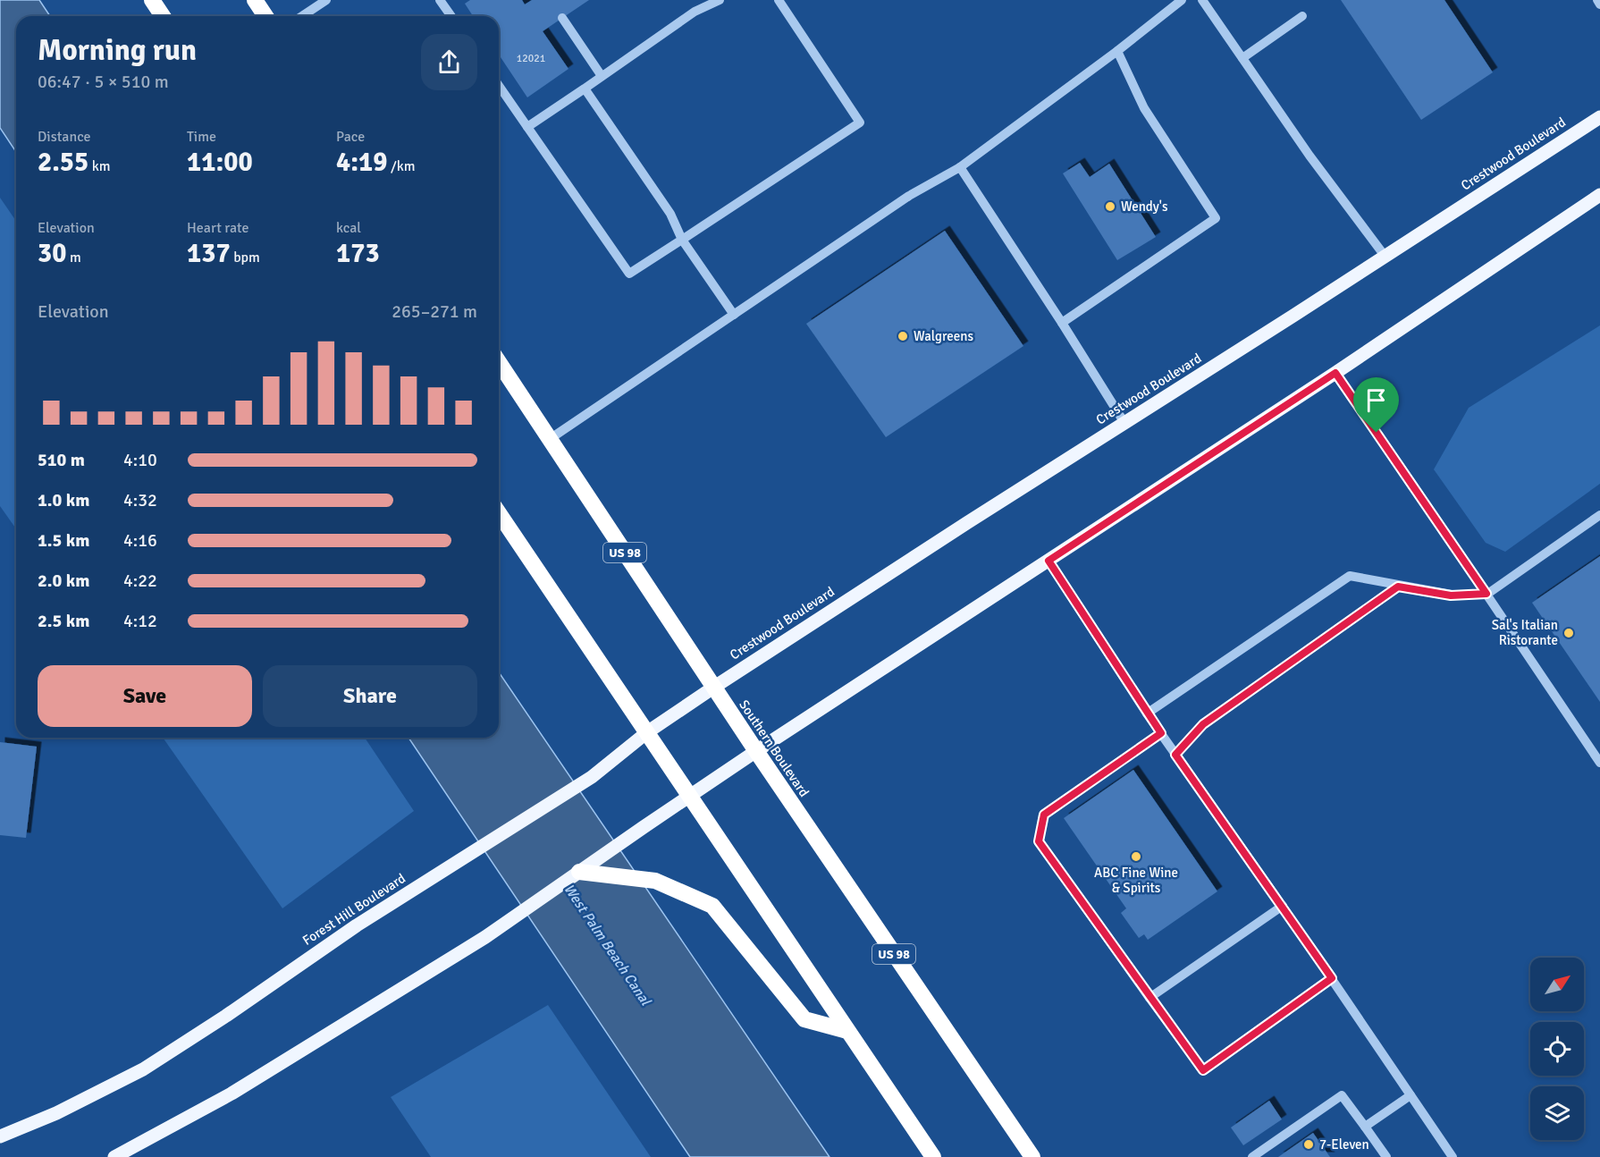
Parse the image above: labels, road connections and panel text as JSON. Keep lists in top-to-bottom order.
{
  "streets": {
    "highway": ["US 98", "Southern Boulevard"],
    "main road": ["Crestwood Boulevard", "Forest Hill Boulevard"]
  },
  "crossings": [
    ["Crestwood Boulevard", "Southern Boulevard"],
    ["Crestwood Boulevard", "Forest Hill Boulevard"],
    ["Southern Boulevard", "Forest Hill Boulevard"]
  ],
  "water": ["West Palm Beach Canal"],
  "places": [
    "Wendy's",
    "Walgreens",
    "Sal's Italian Ristorante",
    "ABC Fine Wine & Spirits",
    "7-Eleven"
  ],
  "house_numbers": ["12021"],
  "north": "top right",
  "page": {
    "heading": ["Morning run", "06:47 · 5 × 510 m"],
    "stats": [
      ["Distance", "2.55 km"],
      ["Time", "11:00"],
      ["Pace", "4:19 /km"],
      ["Elevation", "30 m"],
      ["Heart rate", "137 bpm"],
      ["kcal", "173"]
    ],
    "chart": ["Elevation", "265–271 m"],
    "list": [
      {
        "name": "510 m",
        "note": "4:10"
      },
      {
        "name": "1.0 km",
        "note": "4:32"
      },
      {
        "name": "1.5 km",
        "note": "4:16"
      },
      {
        "name": "2.0 km",
        "note": "4:22"
      },
      {
        "name": "2.5 km",
        "note": "4:12"
      }
    ],
    "buttons": ["Save", "Share"]
  }
}
